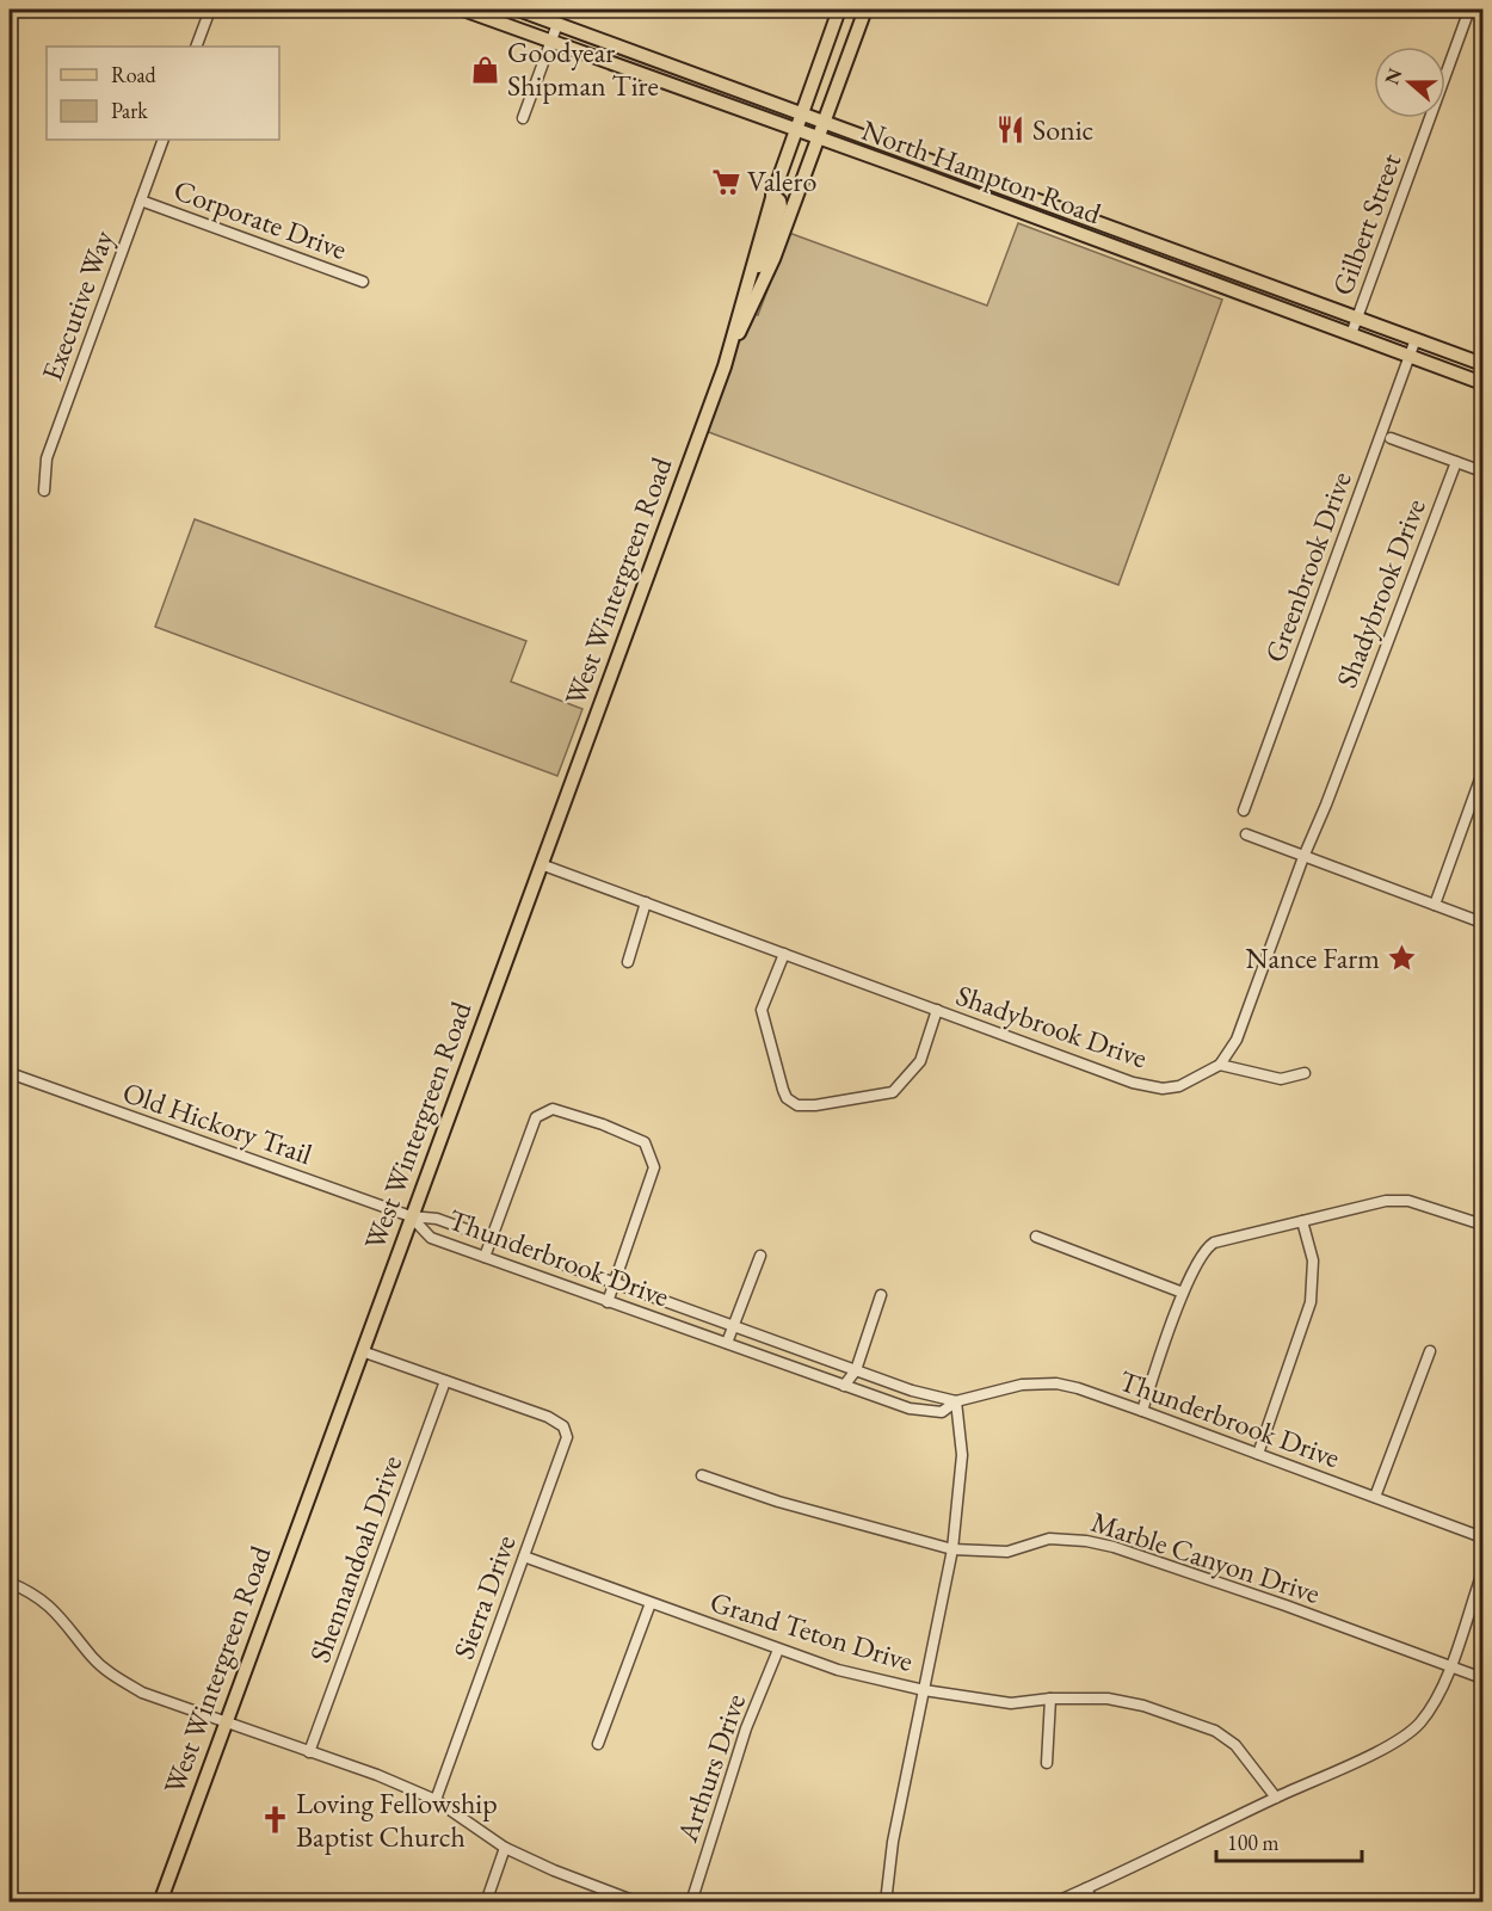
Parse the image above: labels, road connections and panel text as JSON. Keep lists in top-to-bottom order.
{
  "streets": {
    "main road": ["North Hampton Road", "West Wintergreen Road"],
    "street": [
      "Corporate Drive",
      "Gilbert Street",
      "Executive Way",
      "Greenbrook Drive",
      "Shadybrook Drive",
      "Old Hickory Trail",
      "Thunderbrook Drive",
      "Marble Canyon Drive",
      "Shennandoah Drive",
      "Sierra Drive",
      "Grand Teton Drive",
      "Arthurs Drive"
    ]
  },
  "crossings": [
    ["North Hampton Road", "Gilbert Street"],
    ["North Hampton Road", "Greenbrook Drive"],
    ["North Hampton Road", "West Wintergreen Road"],
    ["Corporate Drive", "Executive Way"],
    ["West Wintergreen Road", "Shadybrook Drive"],
    ["West Wintergreen Road", "Old Hickory Trail"],
    ["West Wintergreen Road", "Thunderbrook Drive"],
    ["Old Hickory Trail", "Thunderbrook Drive"],
    ["Shennandoah Drive", "Sierra Drive"],
    ["Sierra Drive", "Grand Teton Drive"],
    ["Grand Teton Drive", "Arthurs Drive"]
  ],
  "places": {
    "shop": ["Goodyear Shipman Tire"],
    "restaurant": ["Sonic"],
    "supermarket": ["Valero"],
    "place": ["Nance Farm"],
    "church": ["Loving Fellowship Baptist Church"]
  },
  "legend": ["Road", "Park"],
  "scale_bar": "100 m",
  "north": "left"
}
